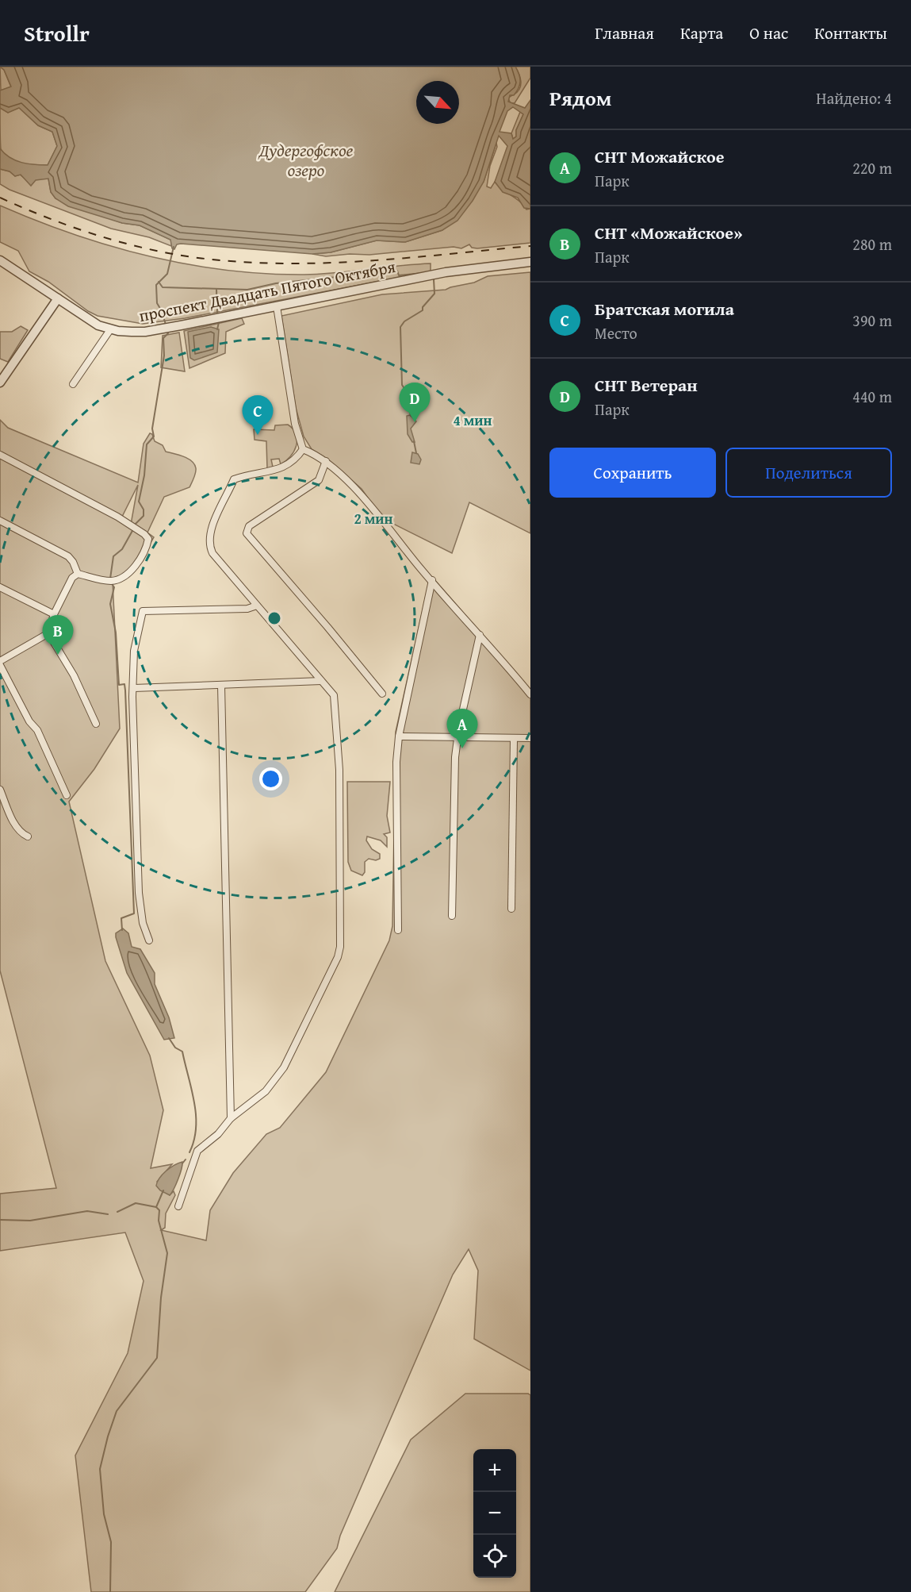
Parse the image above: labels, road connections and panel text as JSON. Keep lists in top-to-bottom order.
{
  "streets": {
    "street": ["проспект Двадцать Пятого Октября"]
  },
  "water": ["Дудергофское озеро"],
  "north": "bottom right",
  "page": {
    "header": "Strollr",
    "nav": [
      "Главная",
      "Карта",
      "О нас",
      "Контакты"
    ],
    "heading": ["Рядом", "Найдено: 4"],
    "list": [
      {
        "mark": "A",
        "name": "СНТ Можайское",
        "note": "Парк",
        "value": "220 m"
      },
      {
        "mark": "B",
        "name": "СНТ «Можайское»",
        "note": "Парк",
        "value": "280 m"
      },
      {
        "mark": "C",
        "name": "Братская могила",
        "note": "Место",
        "value": "390 m"
      },
      {
        "mark": "D",
        "name": "СНТ Ветеран",
        "note": "Парк",
        "value": "440 m"
      }
    ],
    "pins": [
      "D",
      "C",
      "B",
      "A"
    ],
    "buttons": ["Сохранить", "Поделиться"],
    "map_buttons": ["+", "−"]
  },
  "rings": ["4 мин", "2 мин"]
}
